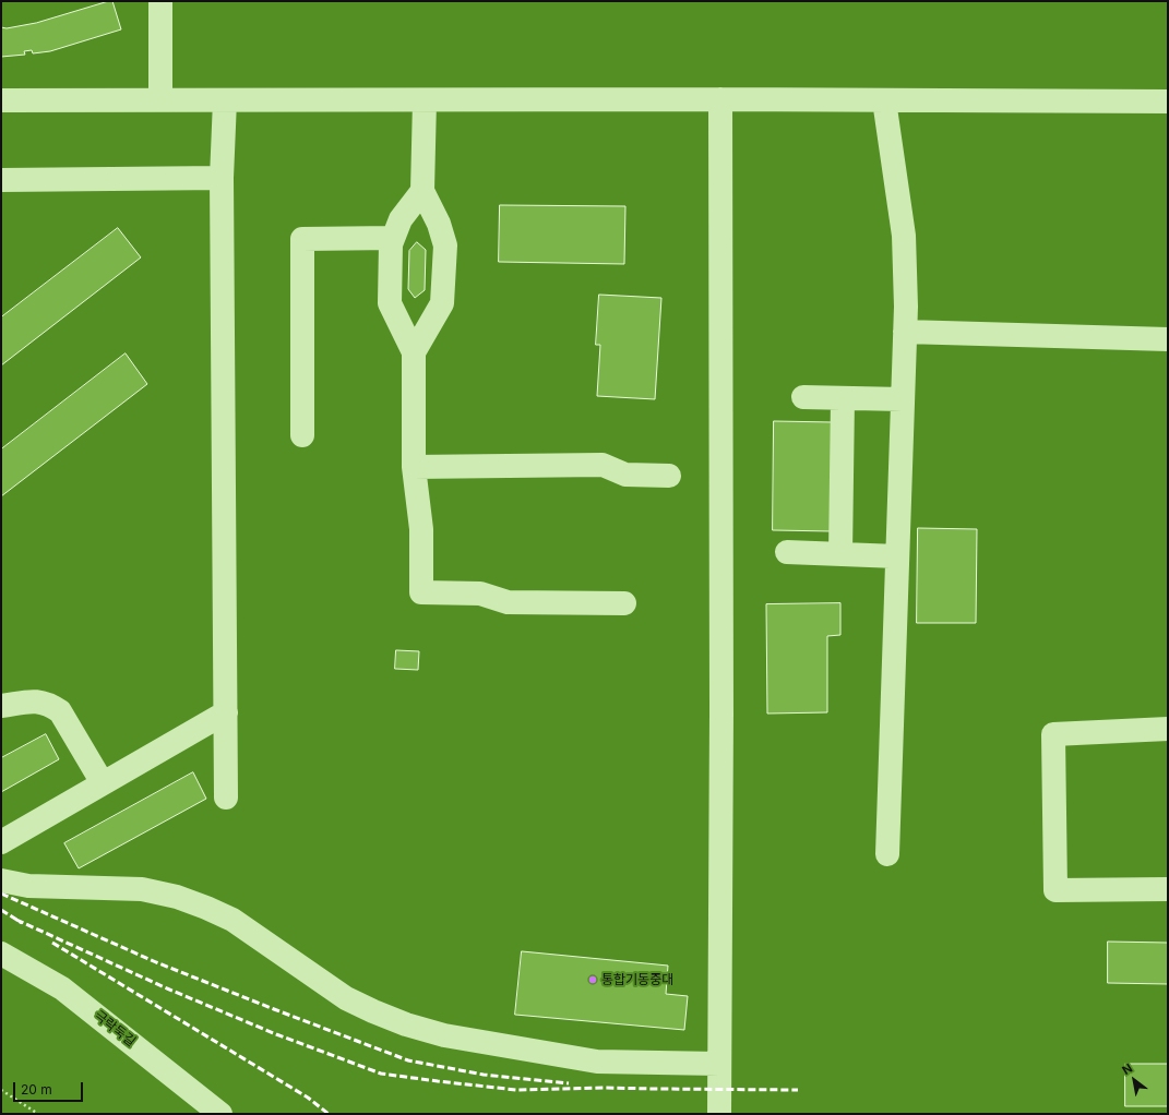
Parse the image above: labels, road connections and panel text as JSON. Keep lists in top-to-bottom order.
{
  "streets": {
    "street": ["극락둑길"]
  },
  "places": ["통합기동중대"],
  "scale_bar": "20 m",
  "north": "top left"
}
